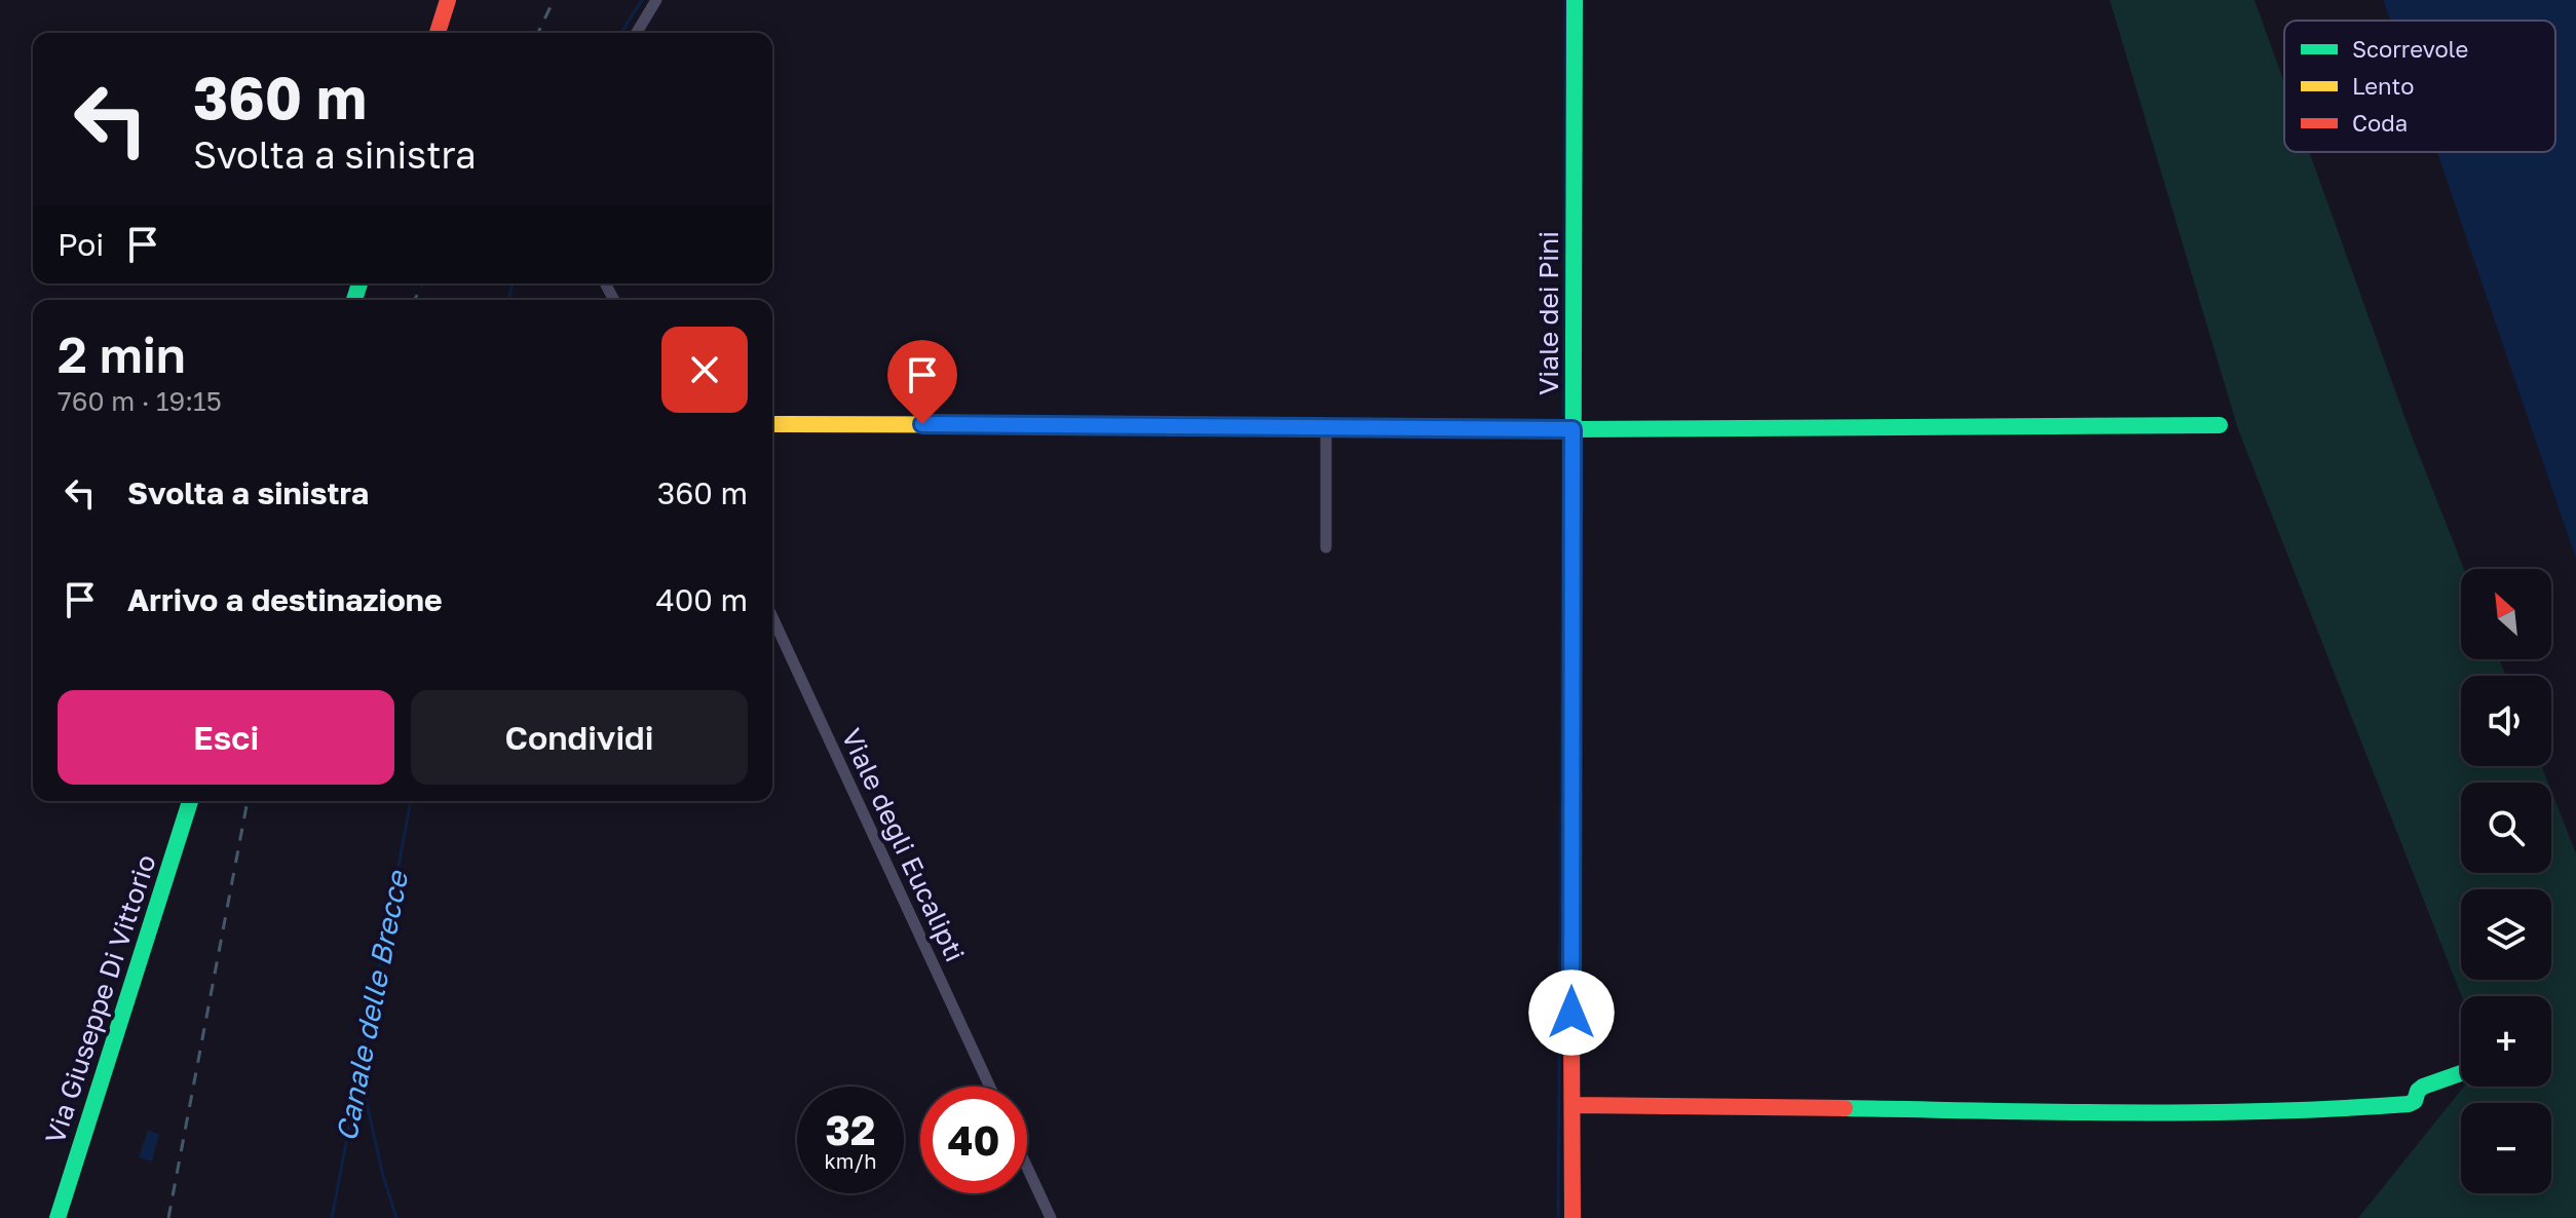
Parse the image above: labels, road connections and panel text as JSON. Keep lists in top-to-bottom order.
{
  "streets": {
    "street": ["Viale dei Pini", "Viale degli Eucalipti", "Via Giuseppe Di Vittorio"]
  },
  "water": ["Canale delle Brecce"],
  "legend": ["Scorrevole", "Lento", "Coda"],
  "north": "top left",
  "page": {
    "turn": ["360 m", "Svolta a sinistra"],
    "then": "Poi",
    "heading": ["2 min", "760 m · 19:15"],
    "list": [
      {
        "name": "Svolta a sinistra",
        "value": "360 m"
      },
      {
        "name": "Arrivo a destinazione",
        "value": "400 m"
      }
    ],
    "map_buttons": ["+", "−"],
    "buttons": ["Esci", "Condividi"],
    "speed": "32 km/h",
    "limit": "40"
  }
}
